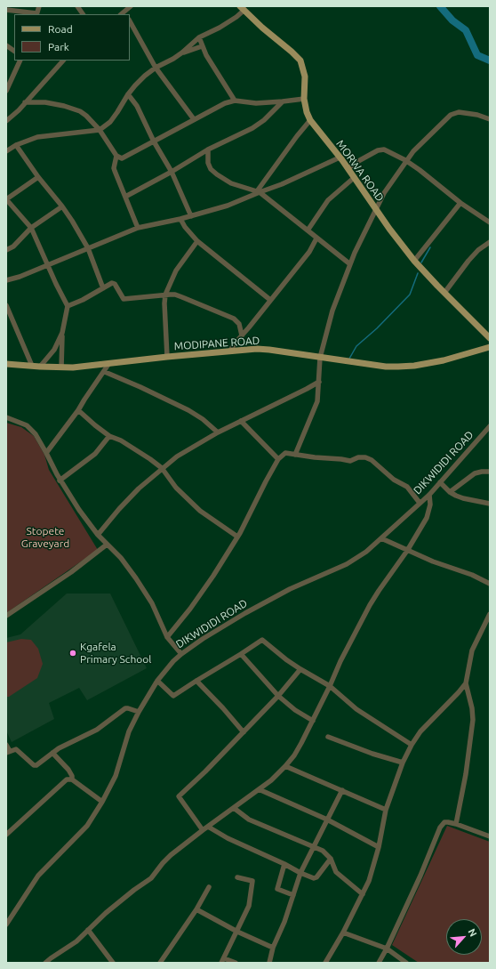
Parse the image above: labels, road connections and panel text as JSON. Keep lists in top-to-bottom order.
{
  "streets": {
    "main road": ["MORWA ROAD", "MODIPANE ROAD"],
    "street": ["DIKWIDIDI ROAD"]
  },
  "parks": ["Stopete Graveyard"],
  "places": ["Kgafela Primary School"],
  "legend": ["Road", "Park"],
  "north": "top right"
}
